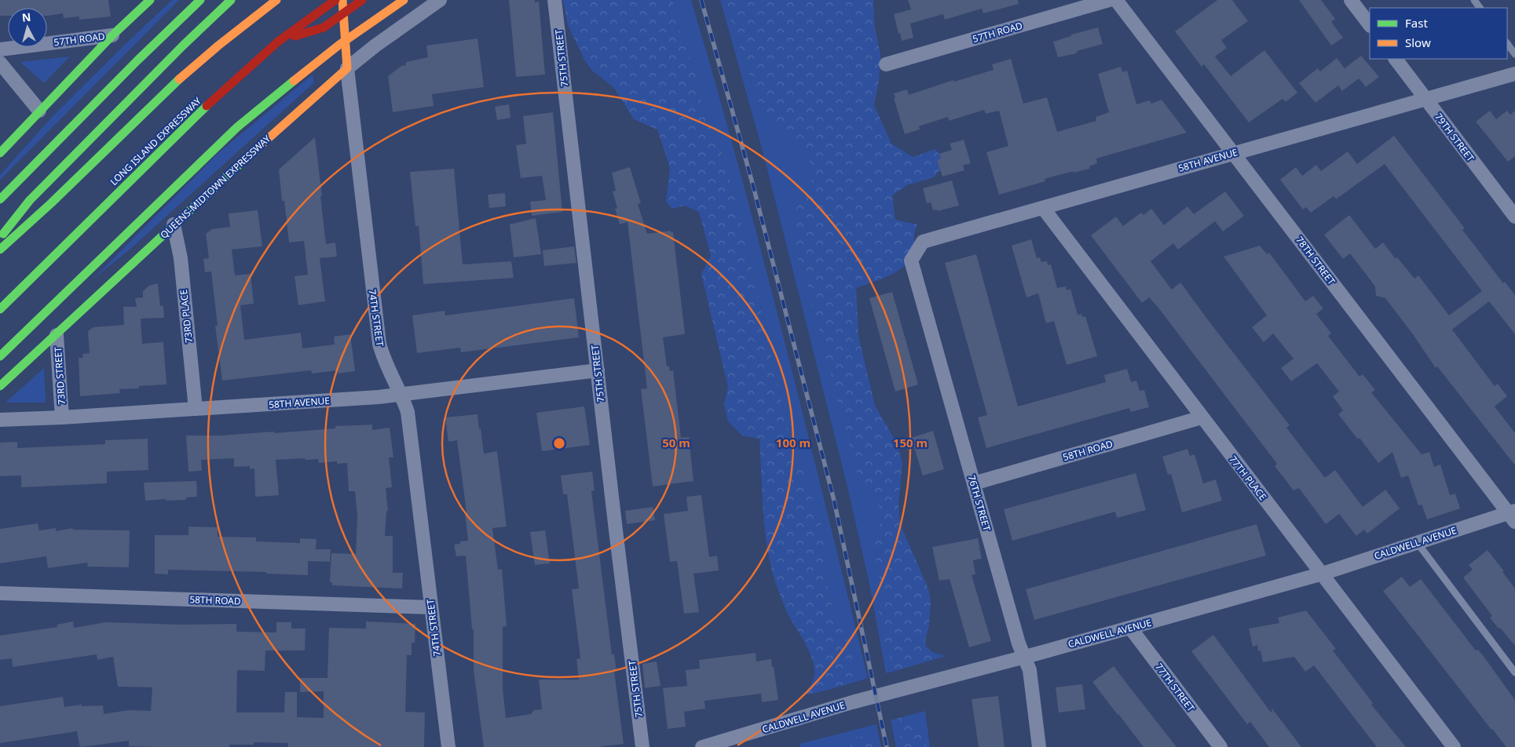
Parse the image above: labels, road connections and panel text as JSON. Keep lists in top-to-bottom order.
{
  "streets": {
    "main road": ["LONG ISLAND EXPRESSWAY", "QUEENS-MIDTOWN EXPRESSWAY", "74TH STREET"],
    "street": [
      "57TH ROAD",
      "75TH STREET",
      "79TH STREET",
      "58TH AVENUE",
      "78TH STREET",
      "73RD PLACE",
      "73RD STREET",
      "58TH ROAD",
      "77TH PLACE",
      "76TH STREET",
      "CALDWELL AVENUE",
      "77TH STREET"
    ]
  },
  "crossings": [
    ["75TH STREET", "58TH AVENUE"],
    ["79TH STREET", "58TH AVENUE"],
    ["58TH AVENUE", "78TH STREET"],
    ["58TH AVENUE", "73RD PLACE"],
    ["58TH AVENUE", "74TH STREET"],
    ["58TH AVENUE", "73RD STREET"],
    ["58TH AVENUE", "77TH PLACE"],
    ["58TH AVENUE", "76TH STREET"],
    ["QUEENS-MIDTOWN EXPRESSWAY", "73RD PLACE"],
    ["QUEENS-MIDTOWN EXPRESSWAY", "74TH STREET"],
    ["QUEENS-MIDTOWN EXPRESSWAY", "73RD STREET"],
    ["78TH STREET", "CALDWELL AVENUE"],
    ["74TH STREET", "58TH ROAD"],
    ["58TH ROAD", "77TH PLACE"],
    ["58TH ROAD", "76TH STREET"],
    ["77TH PLACE", "CALDWELL AVENUE"],
    ["76TH STREET", "CALDWELL AVENUE"],
    ["CALDWELL AVENUE", "77TH STREET"]
  ],
  "legend": ["Fast", "Slow"],
  "north": "top",
  "rings": ["50 m", "100 m", "150 m"]
}
